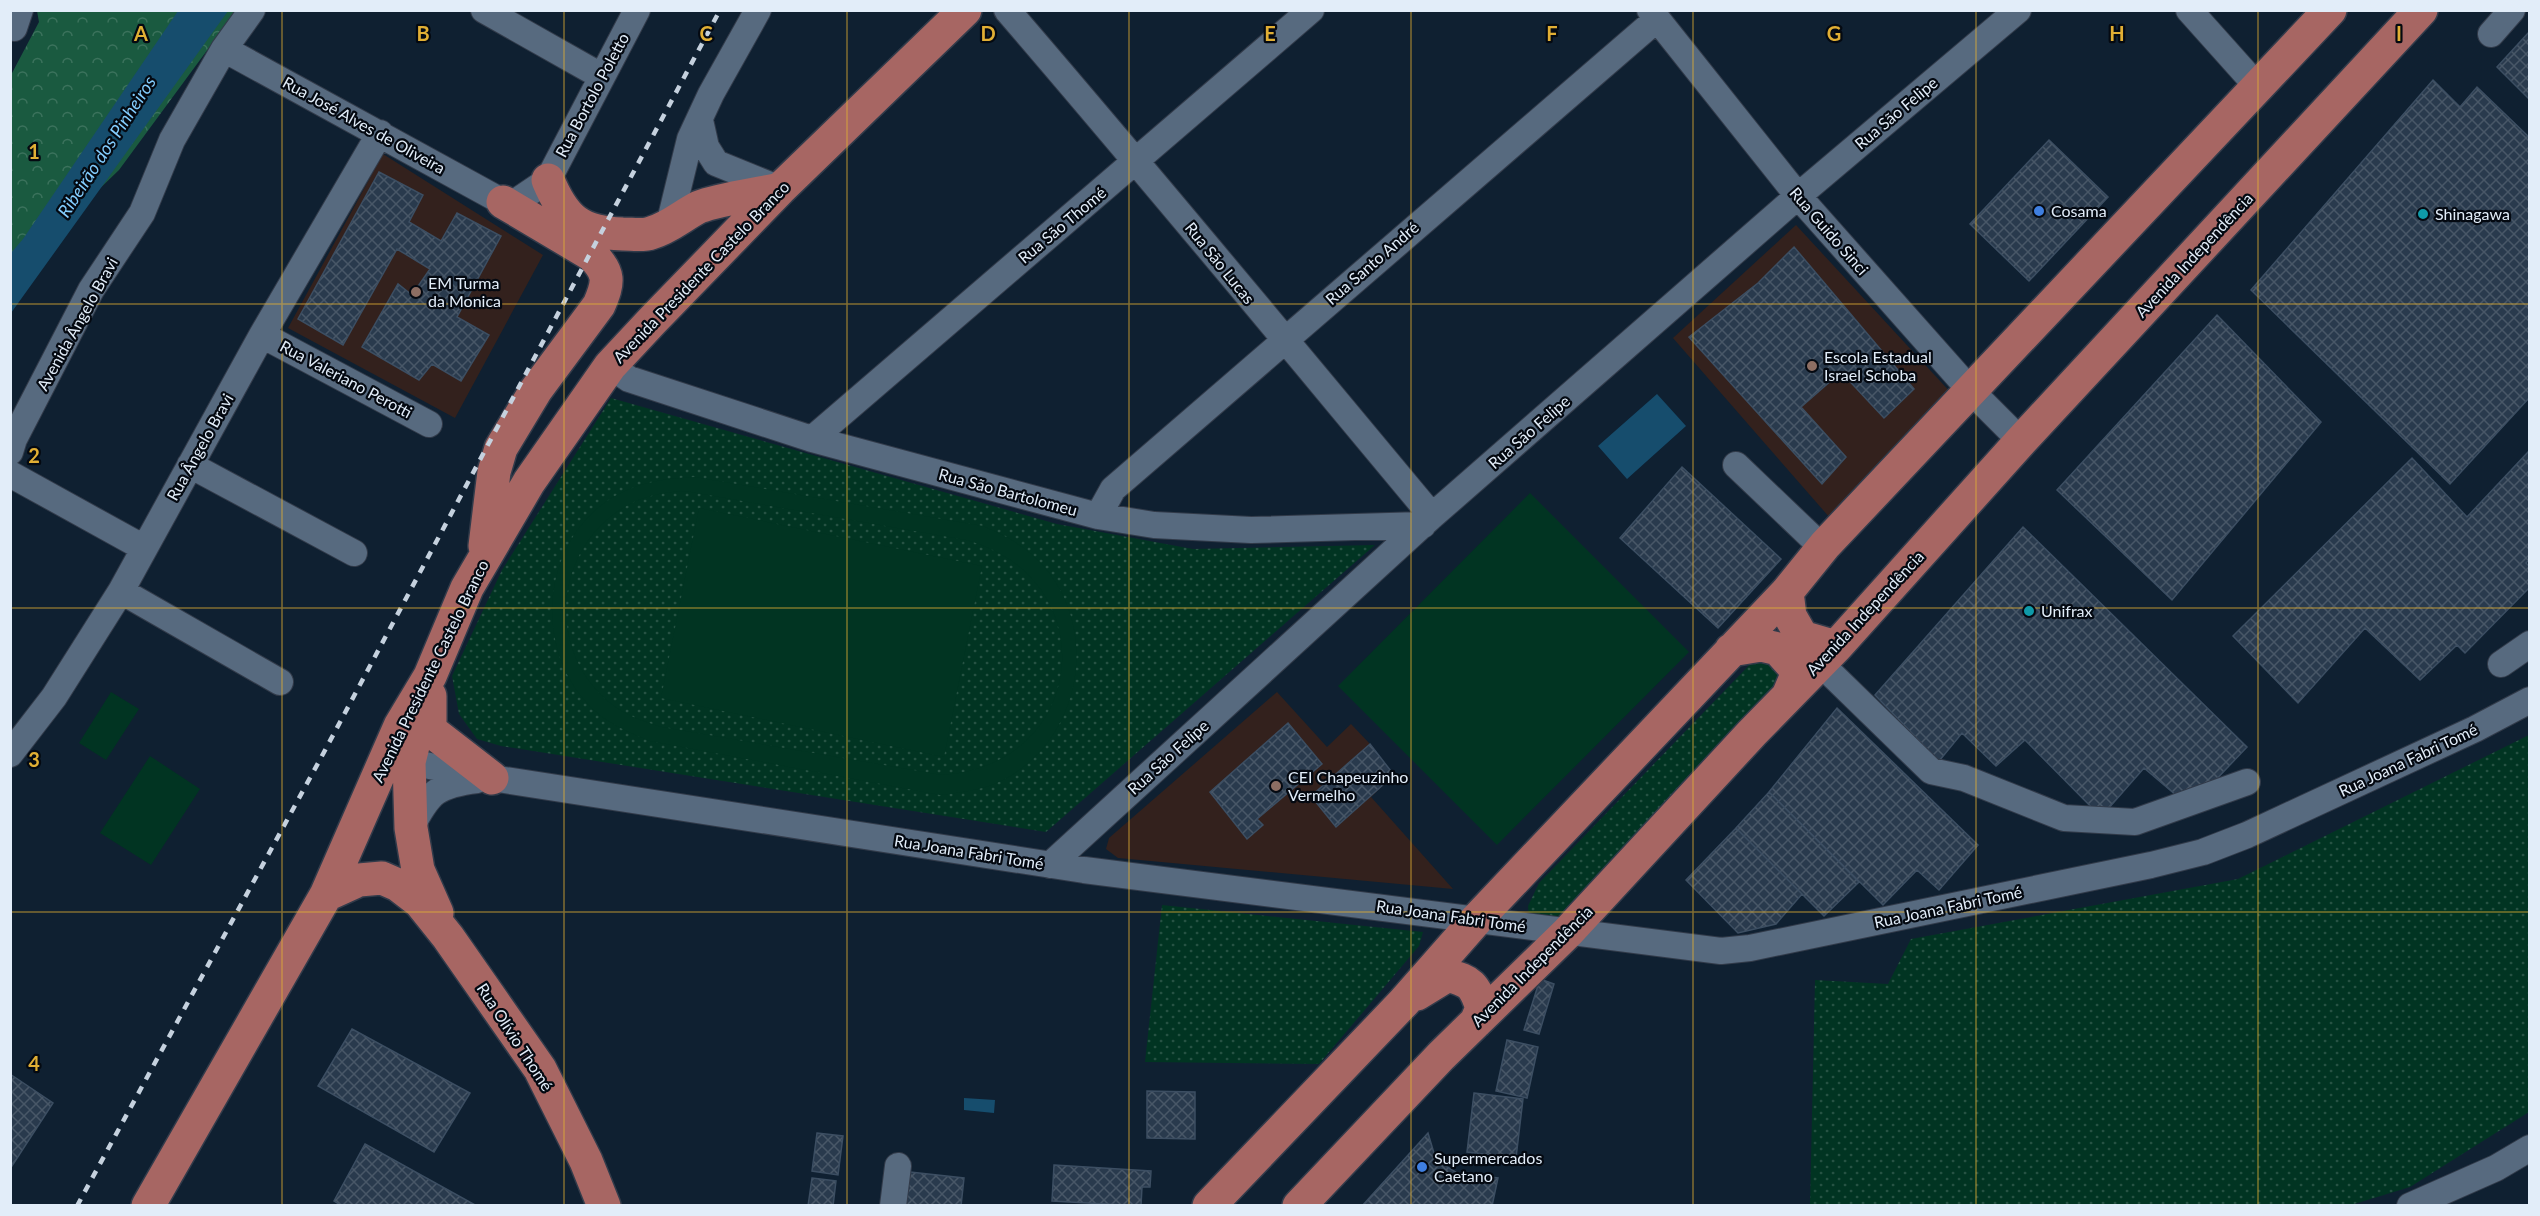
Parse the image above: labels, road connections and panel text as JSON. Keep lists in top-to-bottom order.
{
  "streets": {
    "main road": ["Avenida Independência", "Avenida Presidente Castelo Branco", "Rua Olívio Thomé"],
    "street": [
      "Rua Bortolo Poletto",
      "Rua São Felipe",
      "Rua José Alves de Oliveira",
      "Rua São Thomé",
      "Rua Guido Sinci",
      "Rua São Lucas",
      "Rua Santo André",
      "Avenida Ângelo Bravi",
      "Rua Valeriano Perotti",
      "Rua Ângelo Bravi",
      "Rua São Bartolomeu",
      "Rua Joana Fabri Tomé"
    ]
  },
  "crossings": [
    ["Rua São Felipe", "Rua Guido Sinci"],
    ["Rua São Felipe", "Rua São Lucas"],
    ["Rua São Felipe", "Rua São Bartolomeu"],
    ["Rua São Felipe", "Rua Joana Fabri Tomé"],
    ["Rua José Alves de Oliveira", "Avenida Ângelo Bravi"],
    ["Rua José Alves de Oliveira", "Rua Ângelo Bravi"],
    ["Rua São Thomé", "Rua São Lucas"],
    ["Rua São Thomé", "Rua São Bartolomeu"],
    ["Rua Guido Sinci", "Avenida Independência"],
    ["Rua Guido Sinci", "Rua Santo André"],
    ["Avenida Independência", "Rua Joana Fabri Tomé"],
    ["Rua São Lucas", "Rua Santo André"],
    ["Rua São Lucas", "Rua São Bartolomeu"],
    ["Rua Santo André", "Rua São Bartolomeu"],
    ["Avenida Presidente Castelo Branco", "Rua São Bartolomeu"],
    ["Rua Valeriano Perotti", "Rua Ângelo Bravi"]
  ],
  "water": ["Ribeirão dos Pinheiros"],
  "places": [
    "Cosama",
    "Shinagawa",
    "EM Turma da Monica",
    "Escola Estadual Israel Schoba",
    "Unifrax",
    "CEI Chapeuzinho Vermelho",
    "Supermercados Caetano"
  ],
  "grid": {
    "columns": [
      "A",
      "B",
      "C",
      "D",
      "E",
      "F",
      "G",
      "H",
      "I"
    ],
    "rows": [
      "1",
      "2",
      "3",
      "4"
    ]
  }
}
